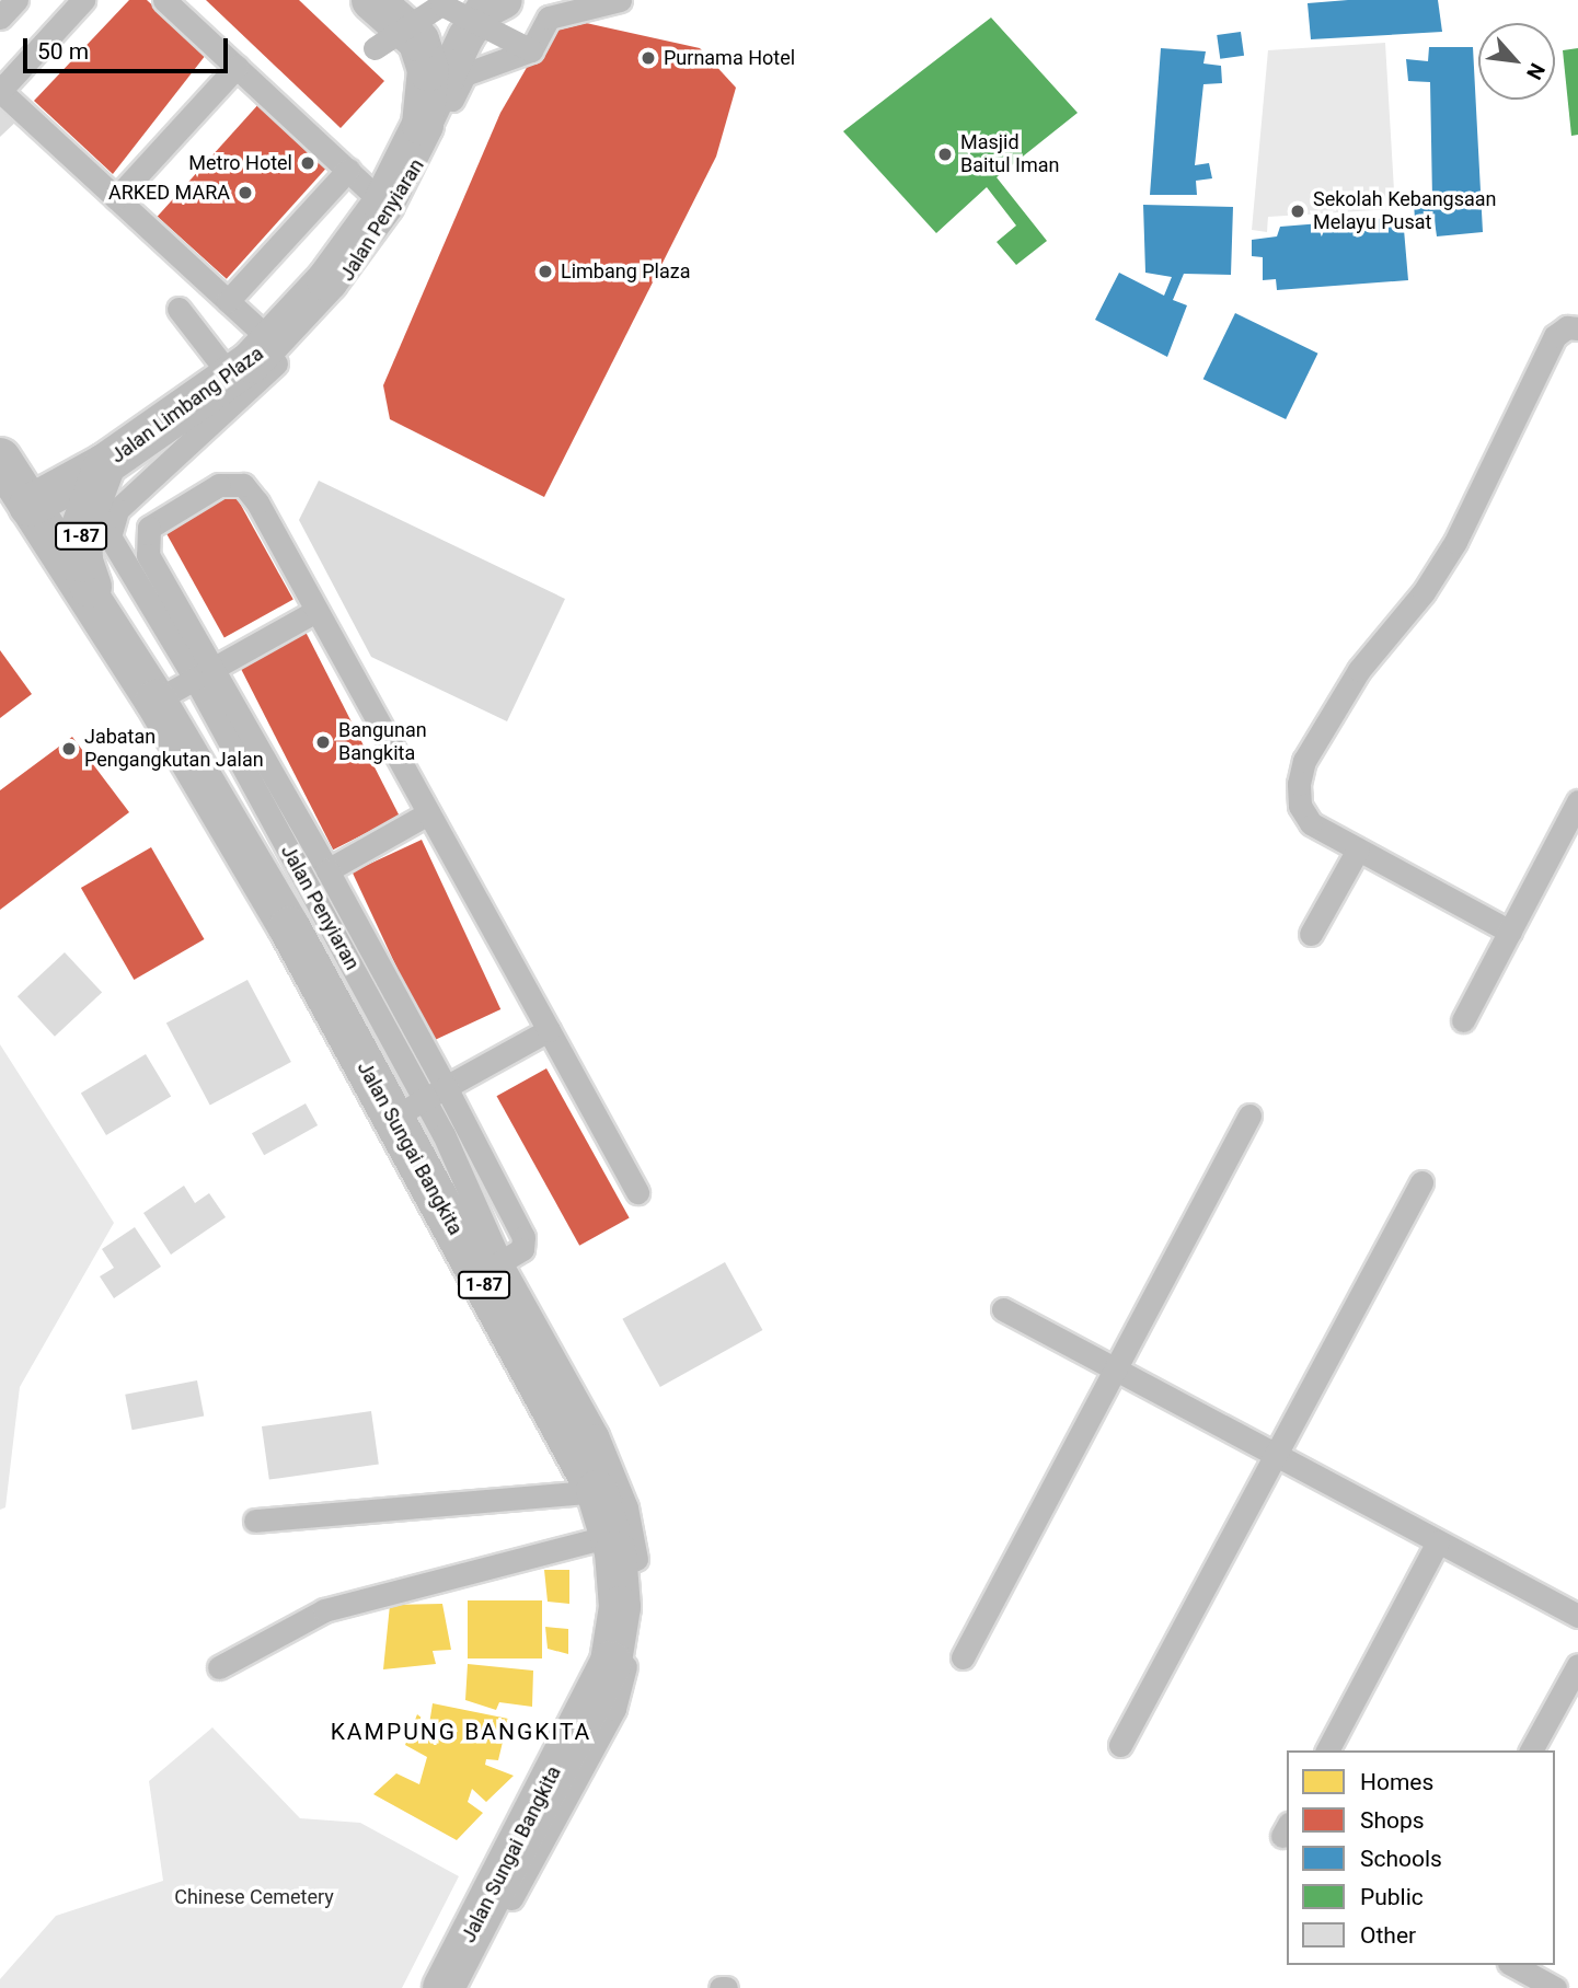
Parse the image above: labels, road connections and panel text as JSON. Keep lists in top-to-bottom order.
{
  "streets": {
    "highway": ["Jalan Limbang Plaza", "1-87", "Jalan Sungai Bangkita"],
    "street": ["Jalan Penyiaran"]
  },
  "crossings": [
    ["Jalan Penyiaran", "Jalan Sungai Bangkita"],
    ["Jalan Limbang Plaza", "1-87"],
    ["Jalan Limbang Plaza", "Jalan Sungai Bangkita"],
    ["1-87", "Jalan Sungai Bangkita"]
  ],
  "districts": ["KAMPUNG BANGKITA"],
  "parks": ["Chinese Cemetery"],
  "places": [
    "Purnama Hotel",
    "Masjid Baitul Iman",
    "Metro Hotel",
    "ARKED MARA",
    "Sekolah Kebangsaan Melayu Pusat",
    "Limbang Plaza",
    "Bangunan Bangkita",
    "Jabatan Pengangkutan Jalan"
  ],
  "legend": [
    "Homes",
    "Shops",
    "Schools",
    "Public",
    "Other"
  ],
  "scale_bar": "50 m",
  "north": "bottom right"
}
